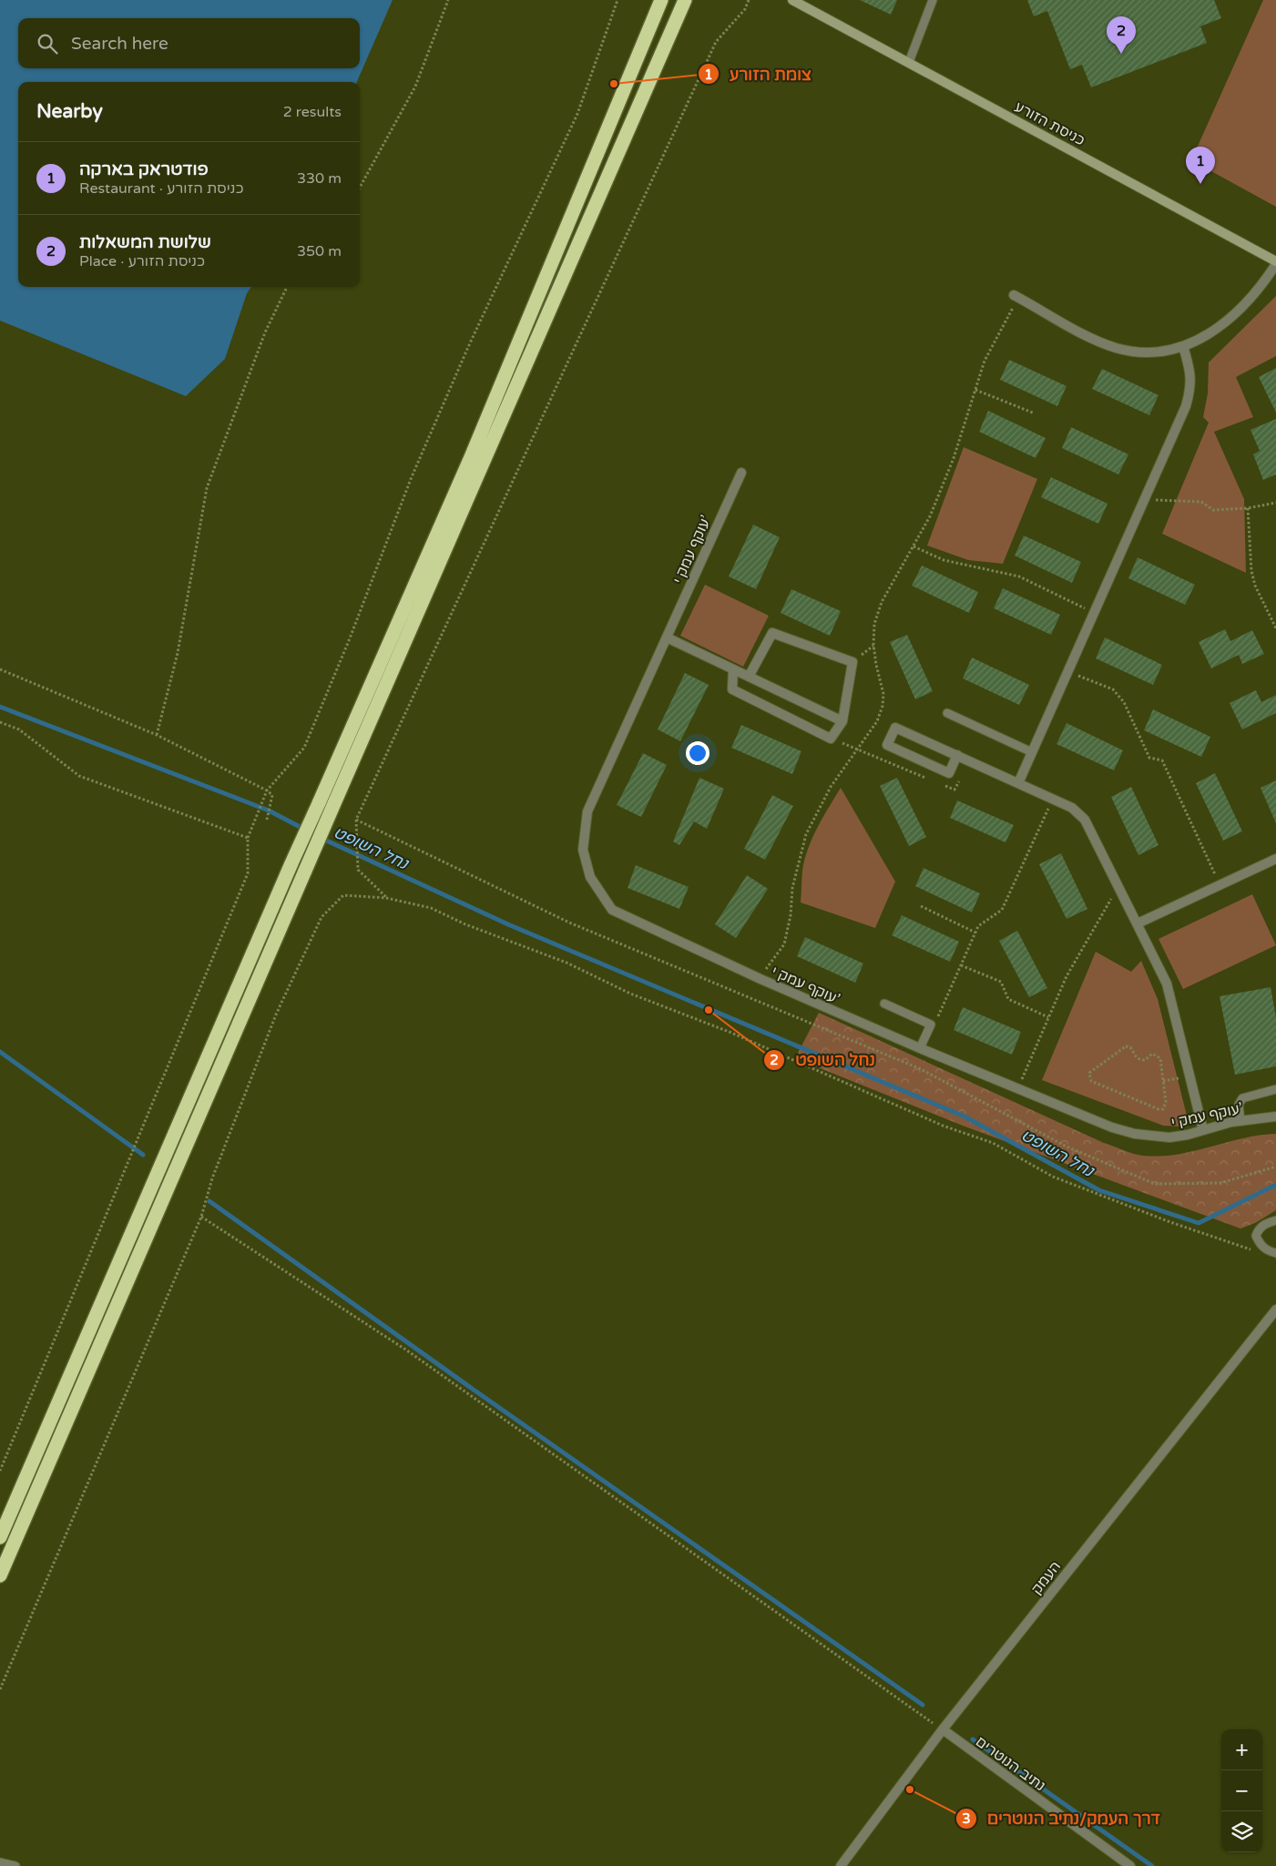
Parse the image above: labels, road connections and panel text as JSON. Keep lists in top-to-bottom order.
{
  "streets": {
    "street": [
      "כניסת הזורע",
      "עוקף עמק י’",
      "העמק",
      "נתיב הנוטרים"
    ]
  },
  "crossings": [
    ["העמק", "נתיב הנוטרים"]
  ],
  "water": ["נחל השופט"],
  "places": ["צומת הזורע", "נחל השופט", "דרך העמק/נתיב הנוטרים"],
  "page": {
    "pins": ["2", "1"],
    "search": "Search here",
    "heading": ["Nearby", "2 results"],
    "list": [
      {
        "mark": "1",
        "name": "פודטראק בארקה",
        "note": "Restaurant · כניסת הזורע",
        "value": "330 m"
      },
      {
        "mark": "2",
        "name": "שלושת המשאלות",
        "note": "Place · כניסת הזורע",
        "value": "350 m"
      }
    ],
    "map_buttons": ["+", "−"]
  }
}
